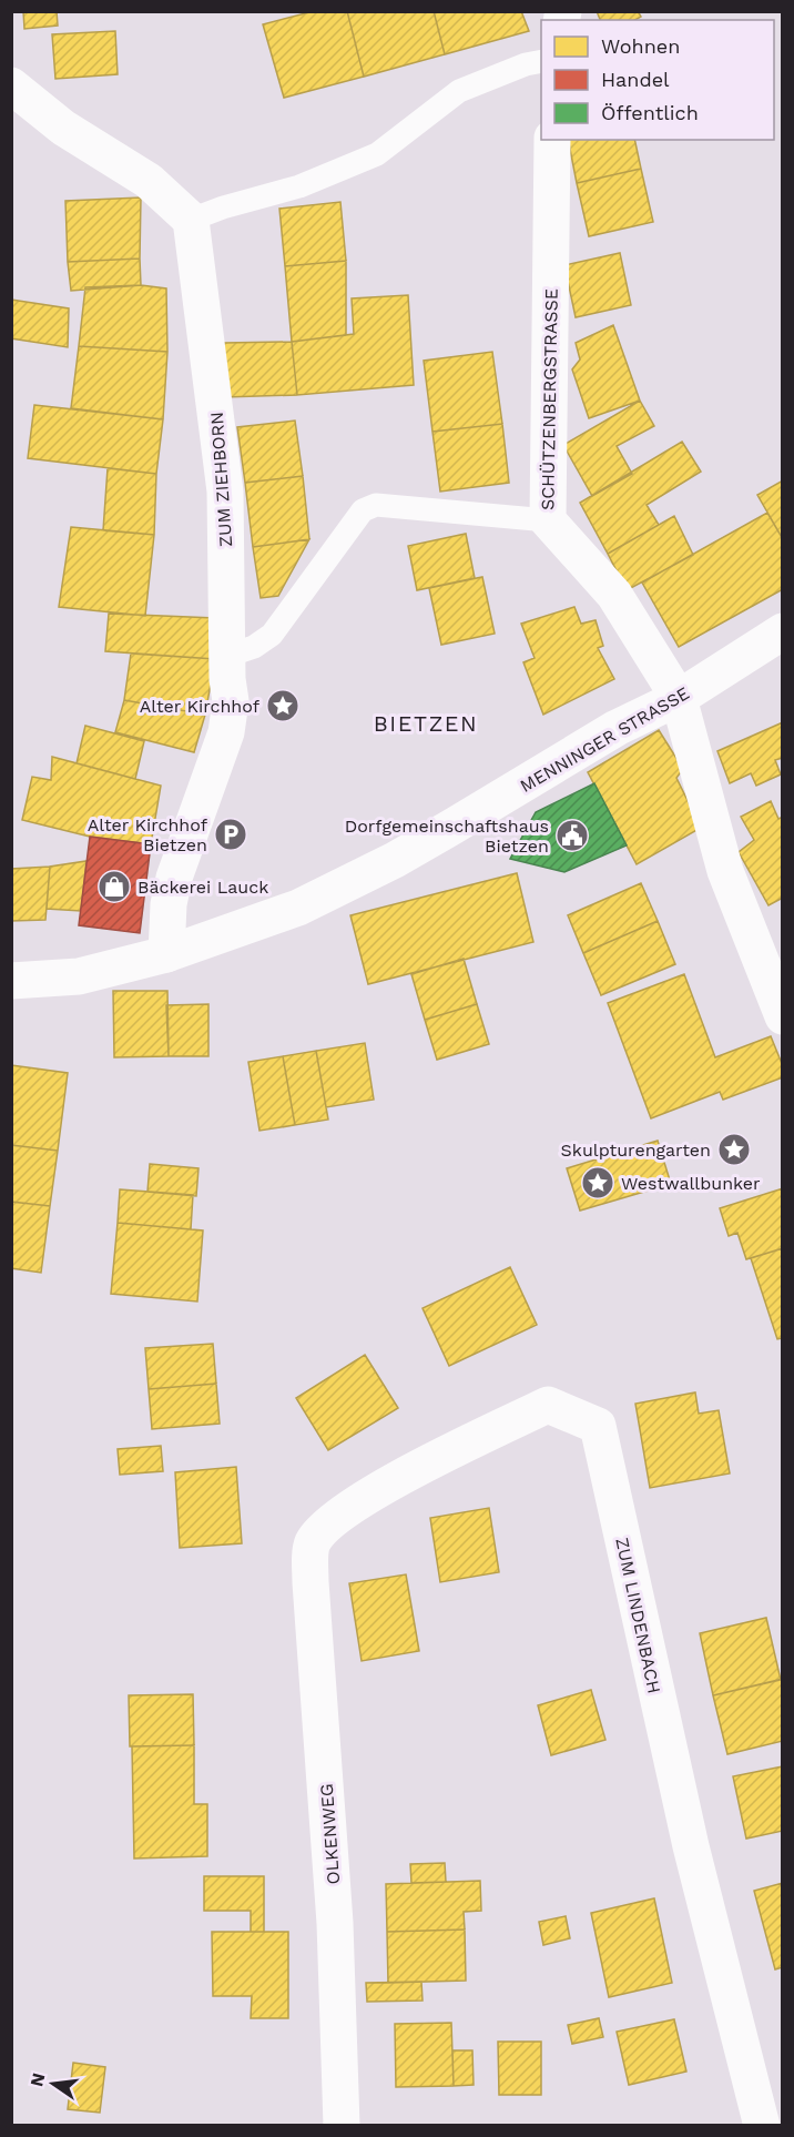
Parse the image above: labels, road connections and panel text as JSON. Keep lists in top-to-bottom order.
{
  "streets": {
    "street": [
      "SCHÜTZENBERGSTRASSE",
      "ZUM ZIEHBORN",
      "MENNINGER STRASSE",
      "ZUM LINDENBACH",
      "OLKENWEG"
    ]
  },
  "crossings": [
    ["SCHÜTZENBERGSTRASSE", "MENNINGER STRASSE"],
    ["ZUM ZIEHBORN", "MENNINGER STRASSE"],
    ["ZUM LINDENBACH", "OLKENWEG"]
  ],
  "districts": ["BIETZEN"],
  "places": {
    "place": ["Alter Kirchhof", "Skulpturengarten", "Westwallbunker"],
    "parking": ["Alter Kirchhof Bietzen"],
    "public building": ["Dorfgemeinschaftshaus Bietzen"],
    "shop": ["Bäckerei Lauck"]
  },
  "legend": ["Wohnen", "Handel", "Öffentlich"],
  "north": "left"
}
